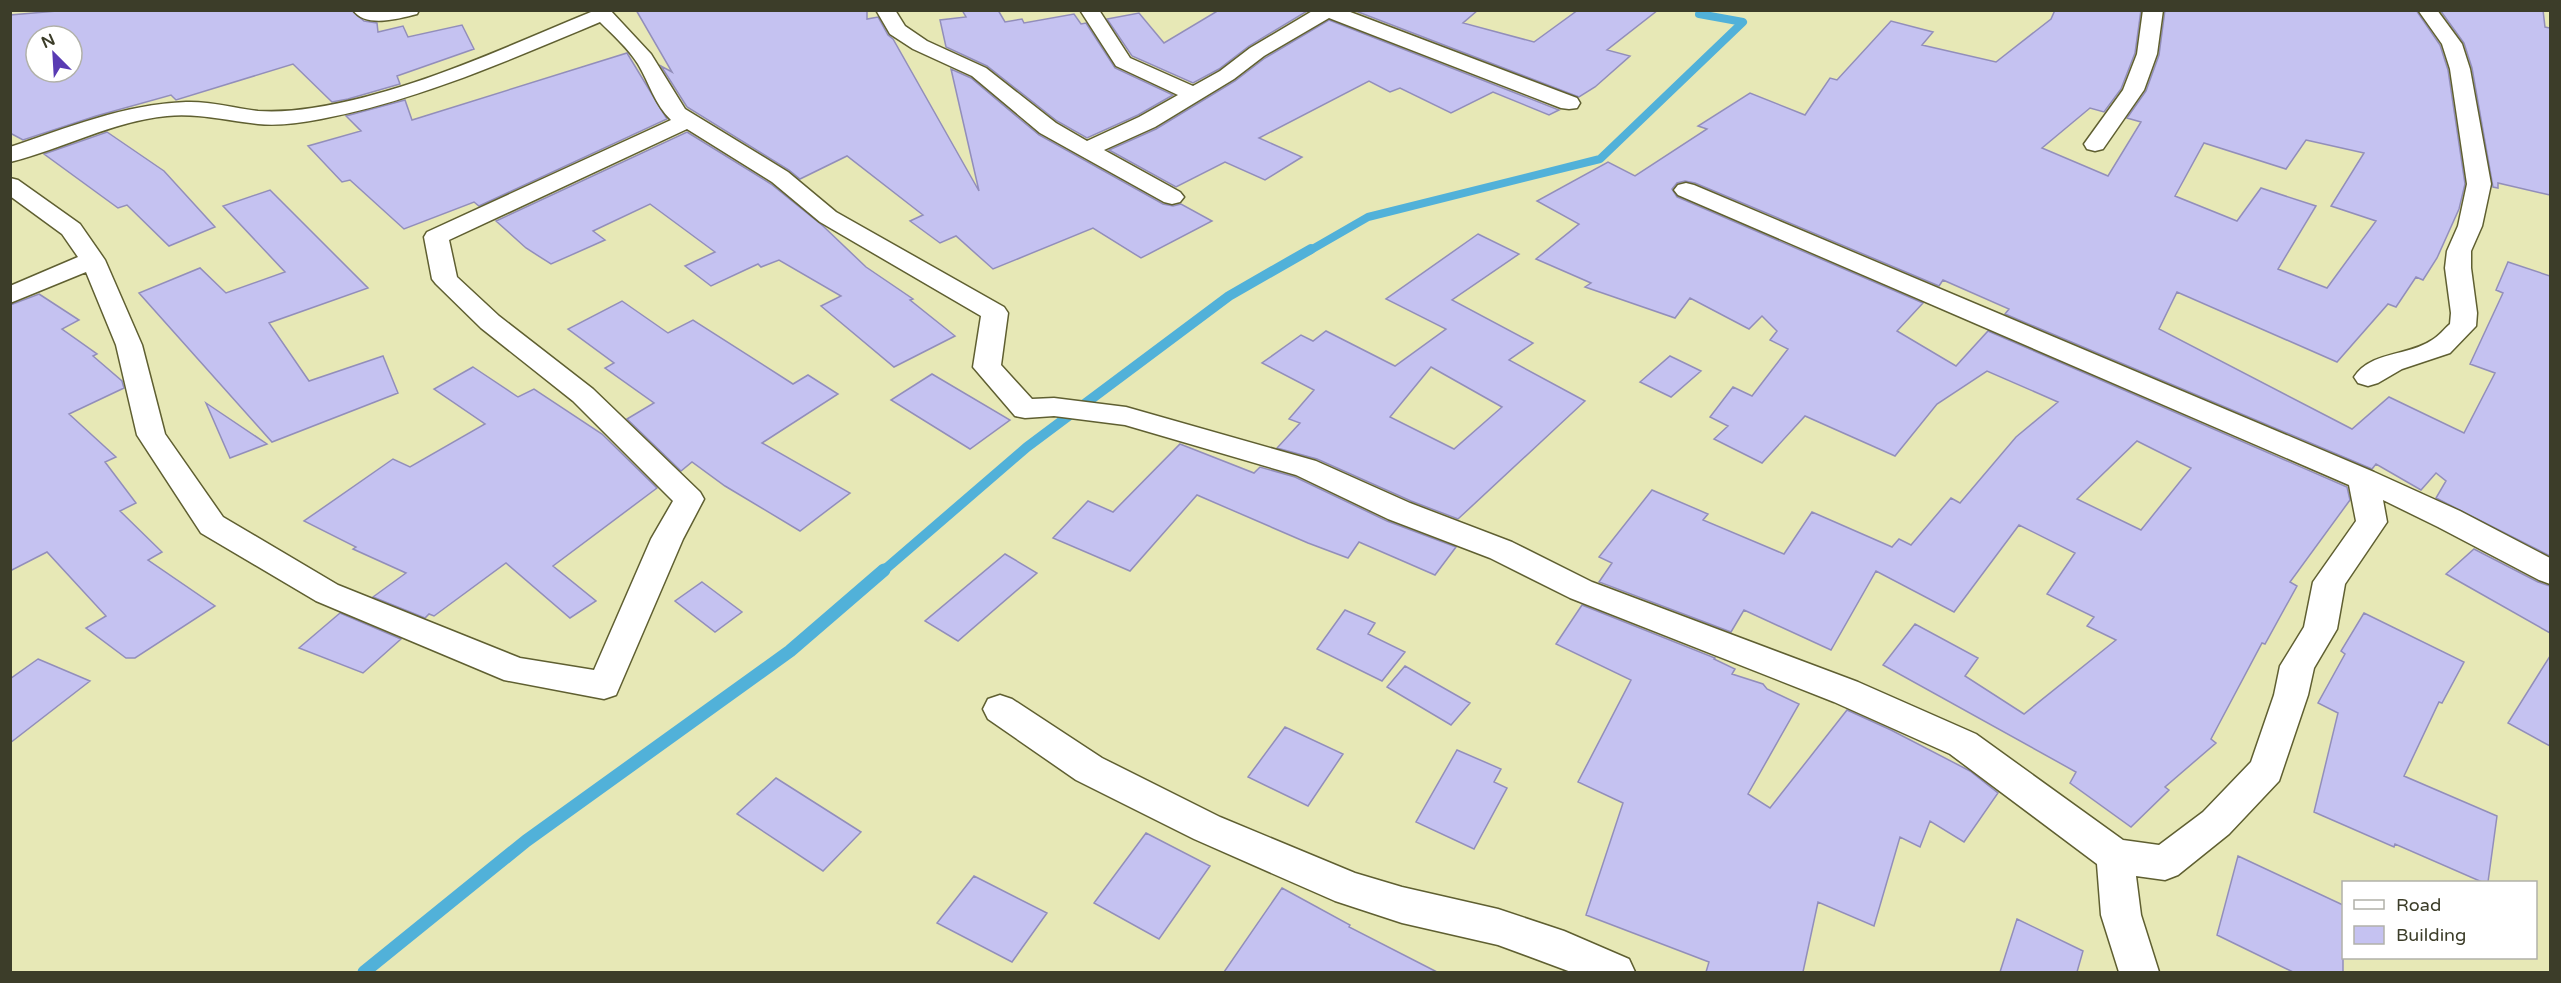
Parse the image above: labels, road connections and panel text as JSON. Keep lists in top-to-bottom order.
{
  "legend": ["Road", "Building"],
  "north": "top left"
}
